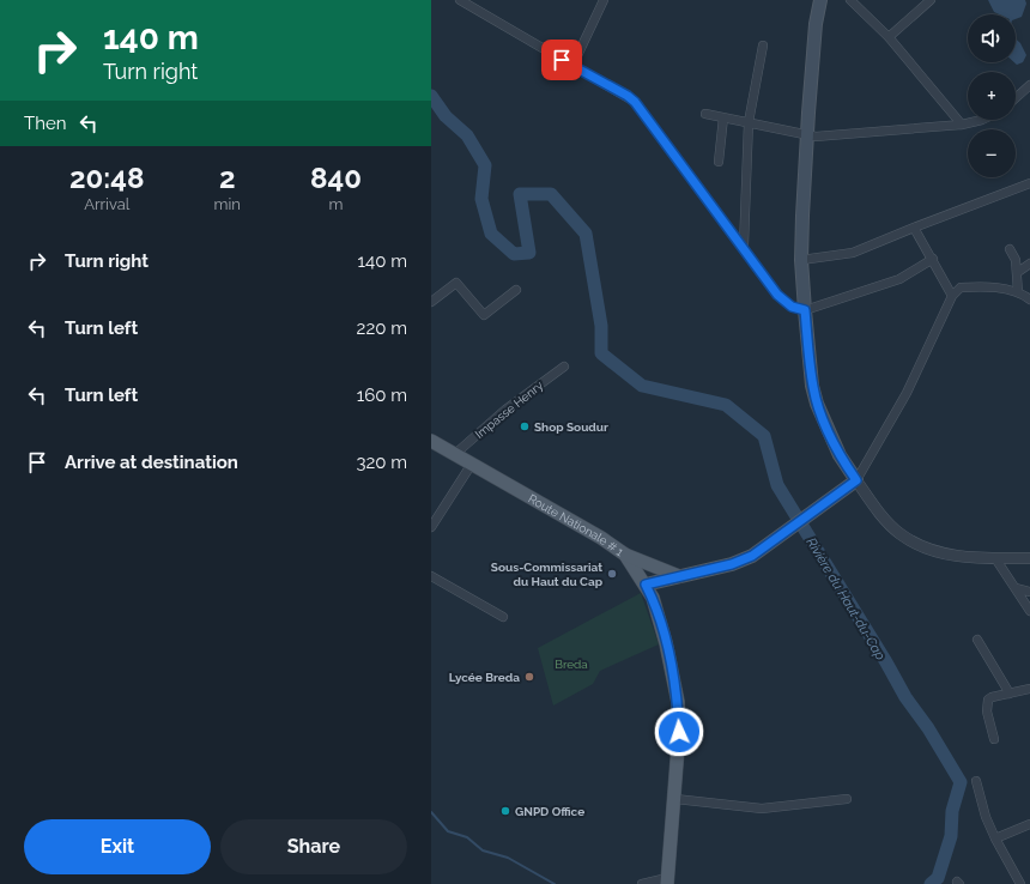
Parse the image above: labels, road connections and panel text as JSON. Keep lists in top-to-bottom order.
{
  "streets": {
    "main road": ["Route Nationale # 1"],
    "street": ["Impasse Henry"]
  },
  "crossings": [
    ["Impasse Henry", "Route Nationale # 1"]
  ],
  "water": ["Rivière du Haut-du-Cap"],
  "parks": ["Breda"],
  "places": [
    "Shop Soudur",
    "Sous-Commissariat du Haut du Cap",
    "Lycée Breda",
    "GNPD Office"
  ],
  "page": {
    "turn": ["140 m", "Turn right"],
    "map_buttons": ["+", "−"],
    "then": "Then",
    "eta": [
      "20:48",
      "Arrival",
      "2",
      "min",
      "840",
      "m"
    ],
    "list": [
      {
        "name": "Turn right",
        "value": "140 m"
      },
      {
        "name": "Turn left",
        "value": "220 m"
      },
      {
        "name": "Turn left",
        "value": "160 m"
      },
      {
        "name": "Arrive at destination",
        "value": "320 m"
      }
    ],
    "buttons": ["Exit", "Share"]
  }
}
